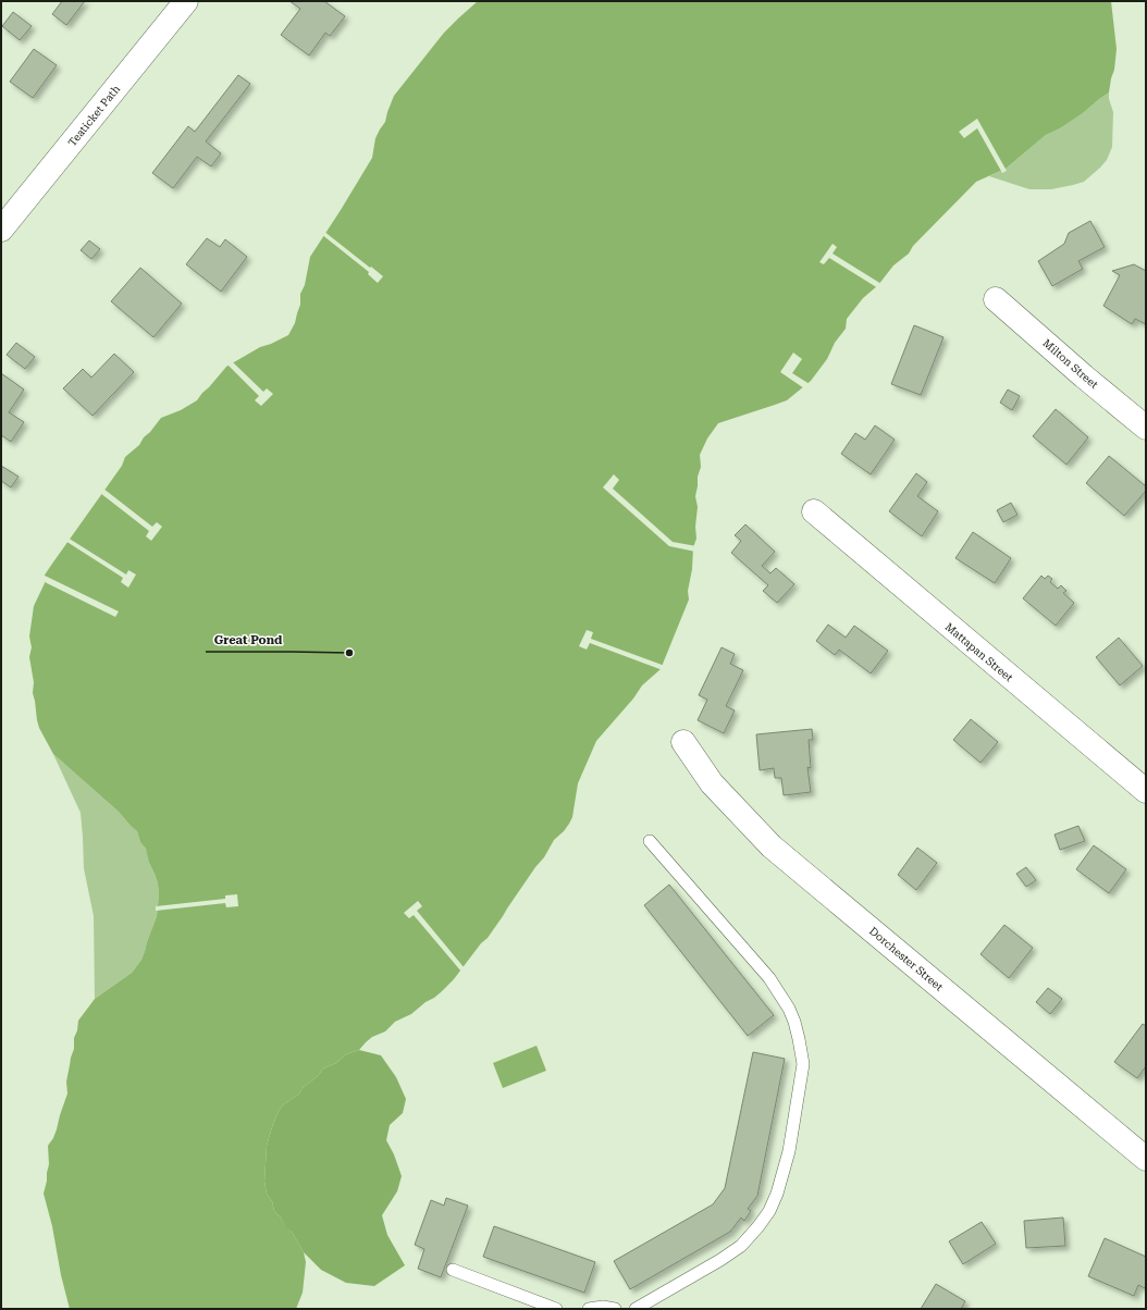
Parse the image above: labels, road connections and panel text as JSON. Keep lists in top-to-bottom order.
{
  "streets": {
    "street": [
      "Teaticket Path",
      "Milton Street",
      "Mattapan Street",
      "Dorchester Street"
    ]
  },
  "places": ["Great Pond"]
}
